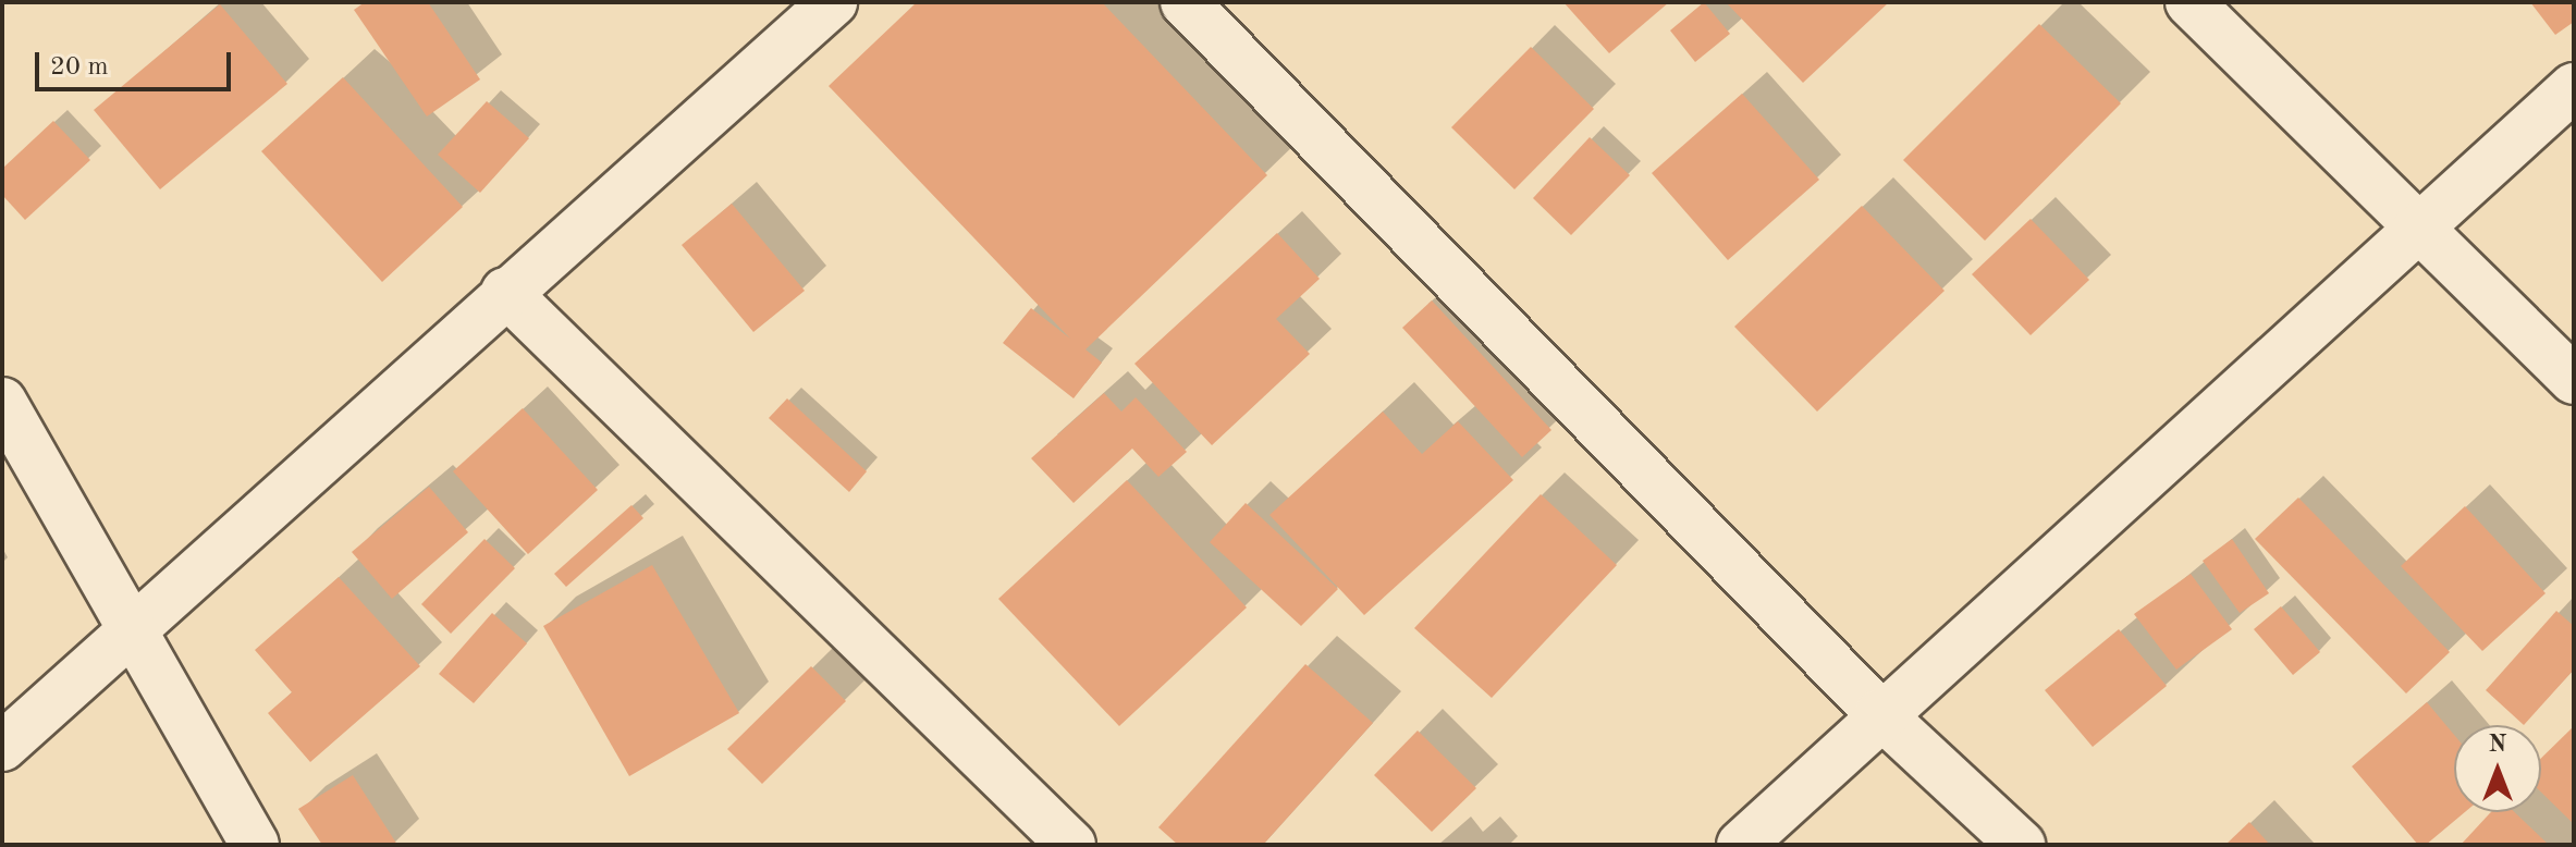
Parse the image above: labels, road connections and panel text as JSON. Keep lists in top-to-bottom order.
{
  "scale_bar": "20 m",
  "north": "top"
}
